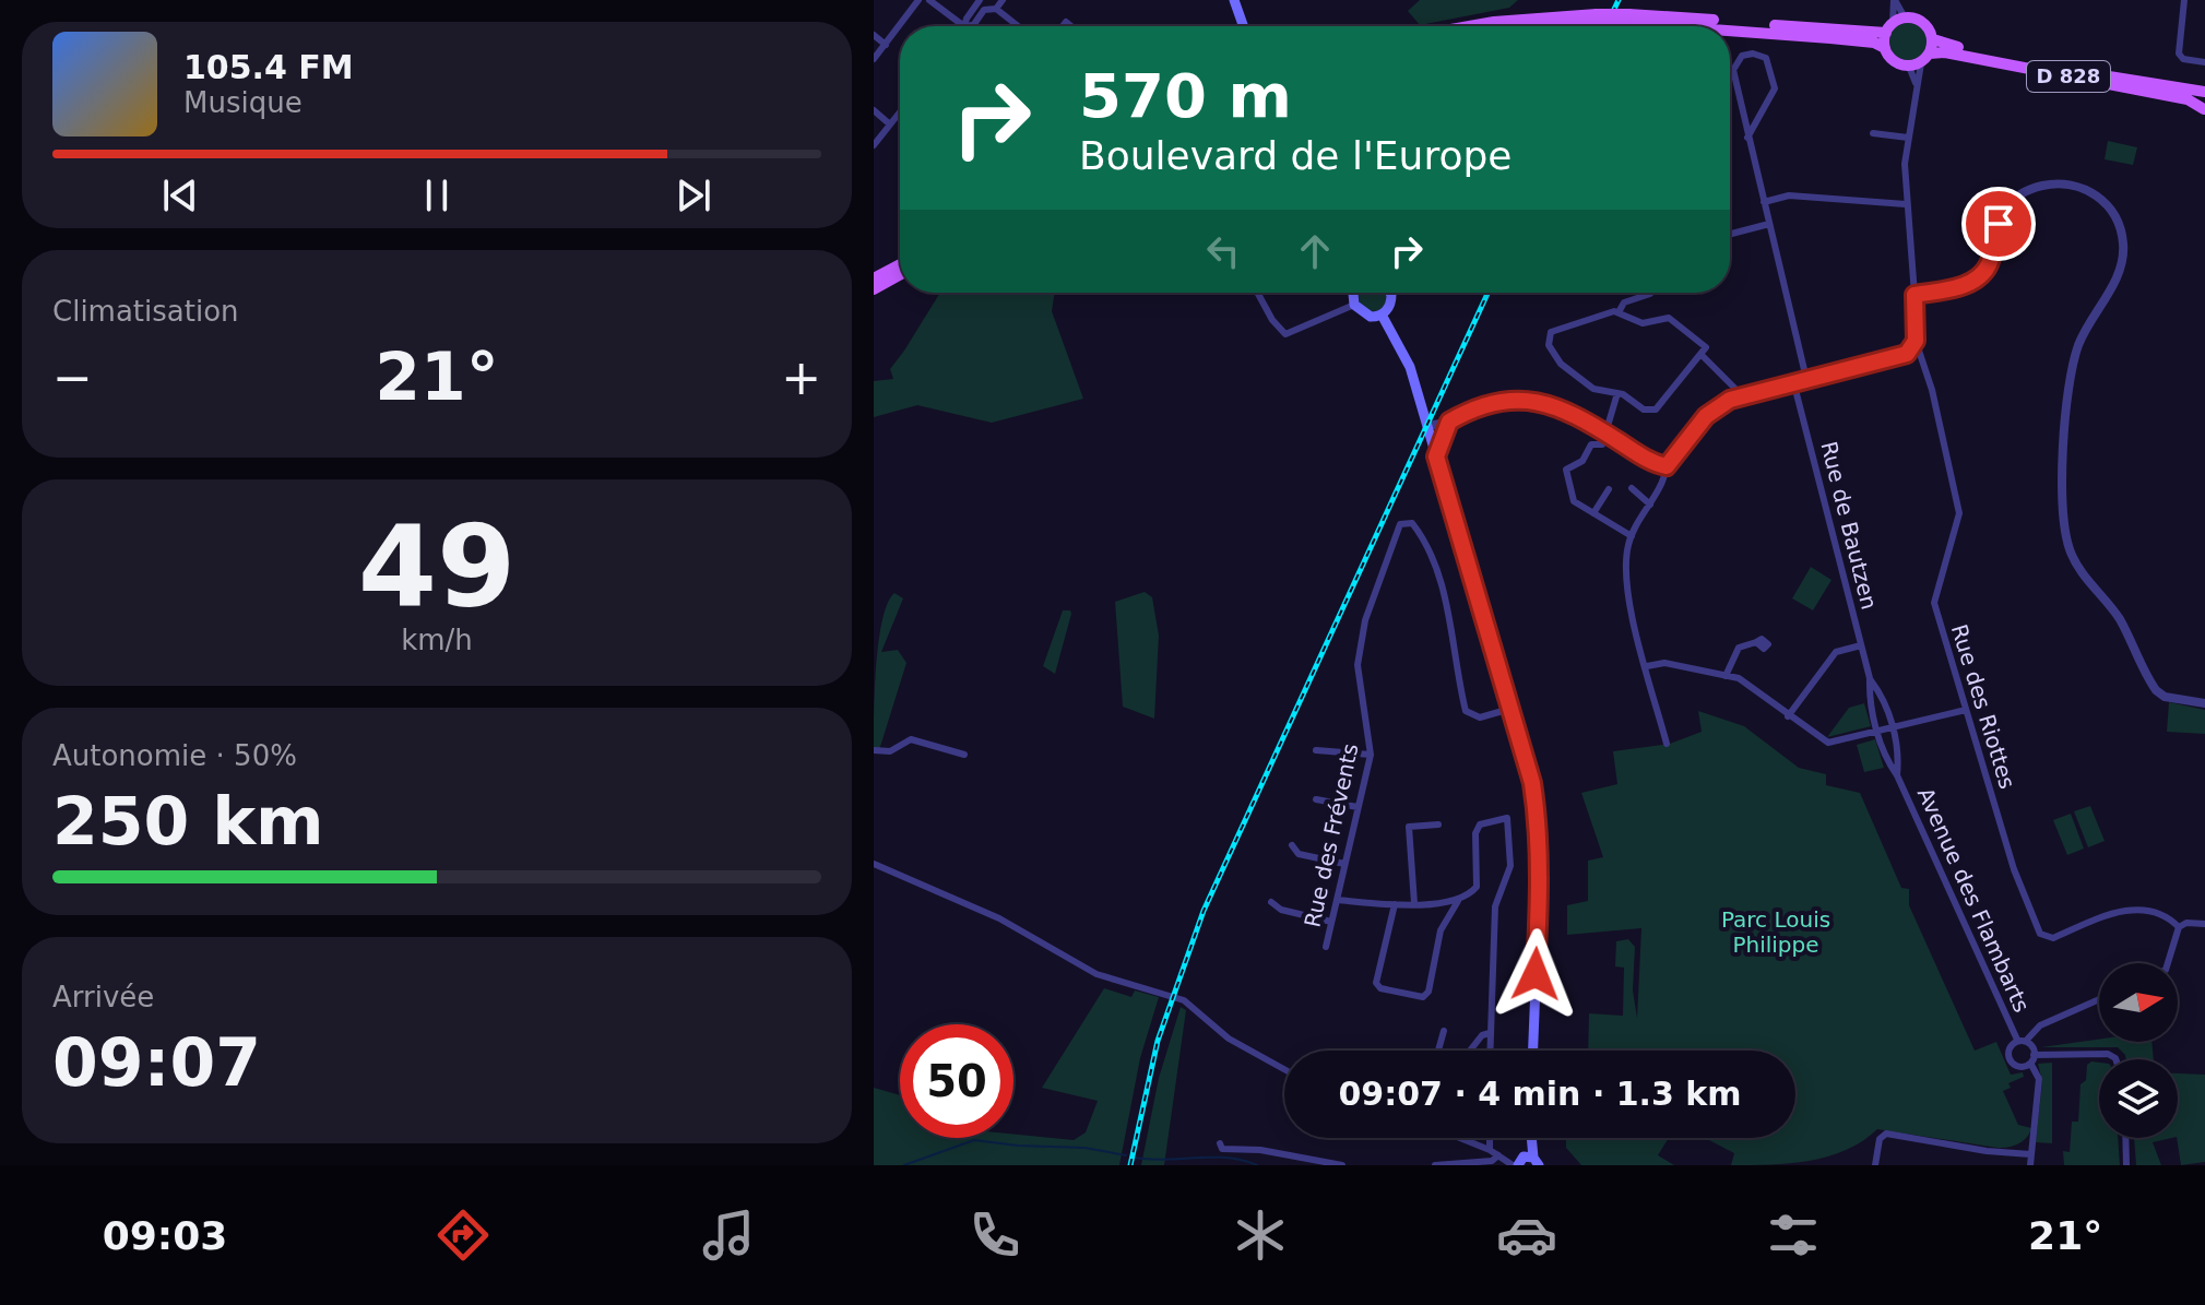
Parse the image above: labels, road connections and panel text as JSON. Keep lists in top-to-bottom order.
{
  "streets": {
    "main road": ["D 828"],
    "street": [
      "Rue de Bautzen",
      "Rue des Riottes",
      "Rue des Frévents",
      "Avenue des Flambarts"
    ]
  },
  "crossings": [
    ["Rue de Bautzen", "Avenue des Flambarts"]
  ],
  "parks": ["Parc Louis Philippe"],
  "north": "right",
  "page": {
    "turn": ["570 m", "Boulevard de l'Europe"],
    "song": ["105.4 FM", "Musique"],
    "tile": [
      "Climatisation",
      ["49", "km/h"],
      ["Autonomie · 50%", "250 km"],
      ["Arrivée", "09:07"]
    ],
    "heat": ["−", "21°", "+"],
    "limit": "50",
    "trip": "09:07 · 4 min · 1.3 km",
    "tabs": ["09:03", "21°"]
  }
}
